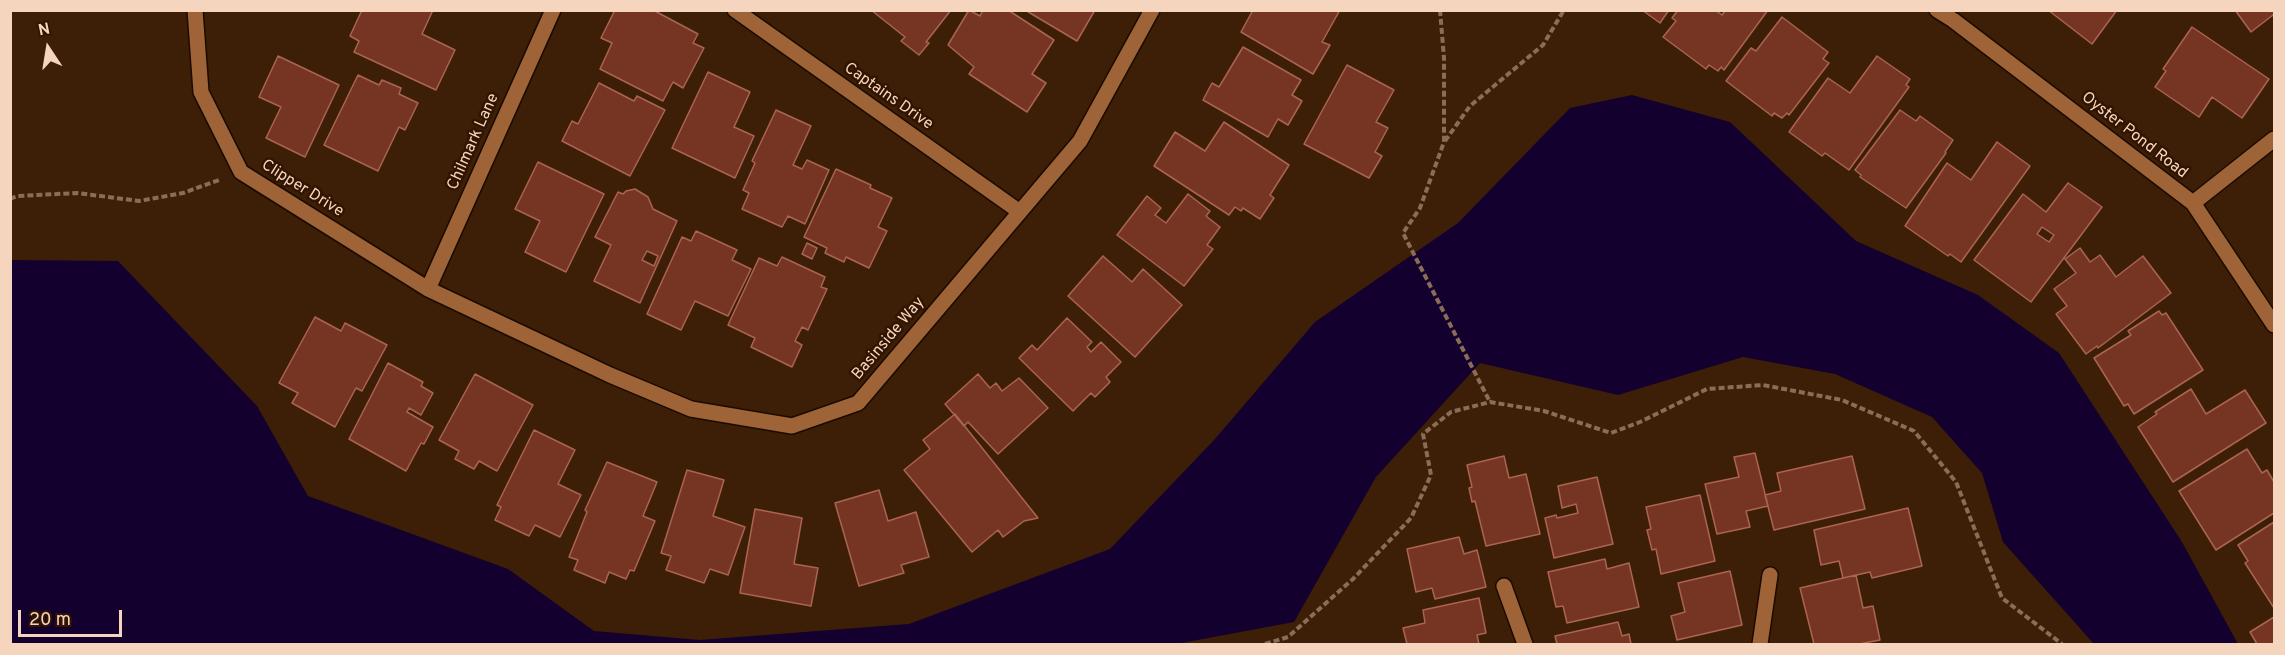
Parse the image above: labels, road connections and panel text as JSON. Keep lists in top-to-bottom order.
{
  "streets": {
    "street": [
      "Captains Drive",
      "Oyster Pond Road",
      "Chilmark Lane",
      "Clipper Drive",
      "Basinside Way"
    ]
  },
  "crossings": [
    ["Captains Drive", "Basinside Way"],
    ["Chilmark Lane", "Clipper Drive"],
    ["Chilmark Lane", "Basinside Way"],
    ["Clipper Drive", "Basinside Way"]
  ],
  "scale_bar": "20 m",
  "north": "top"
}
